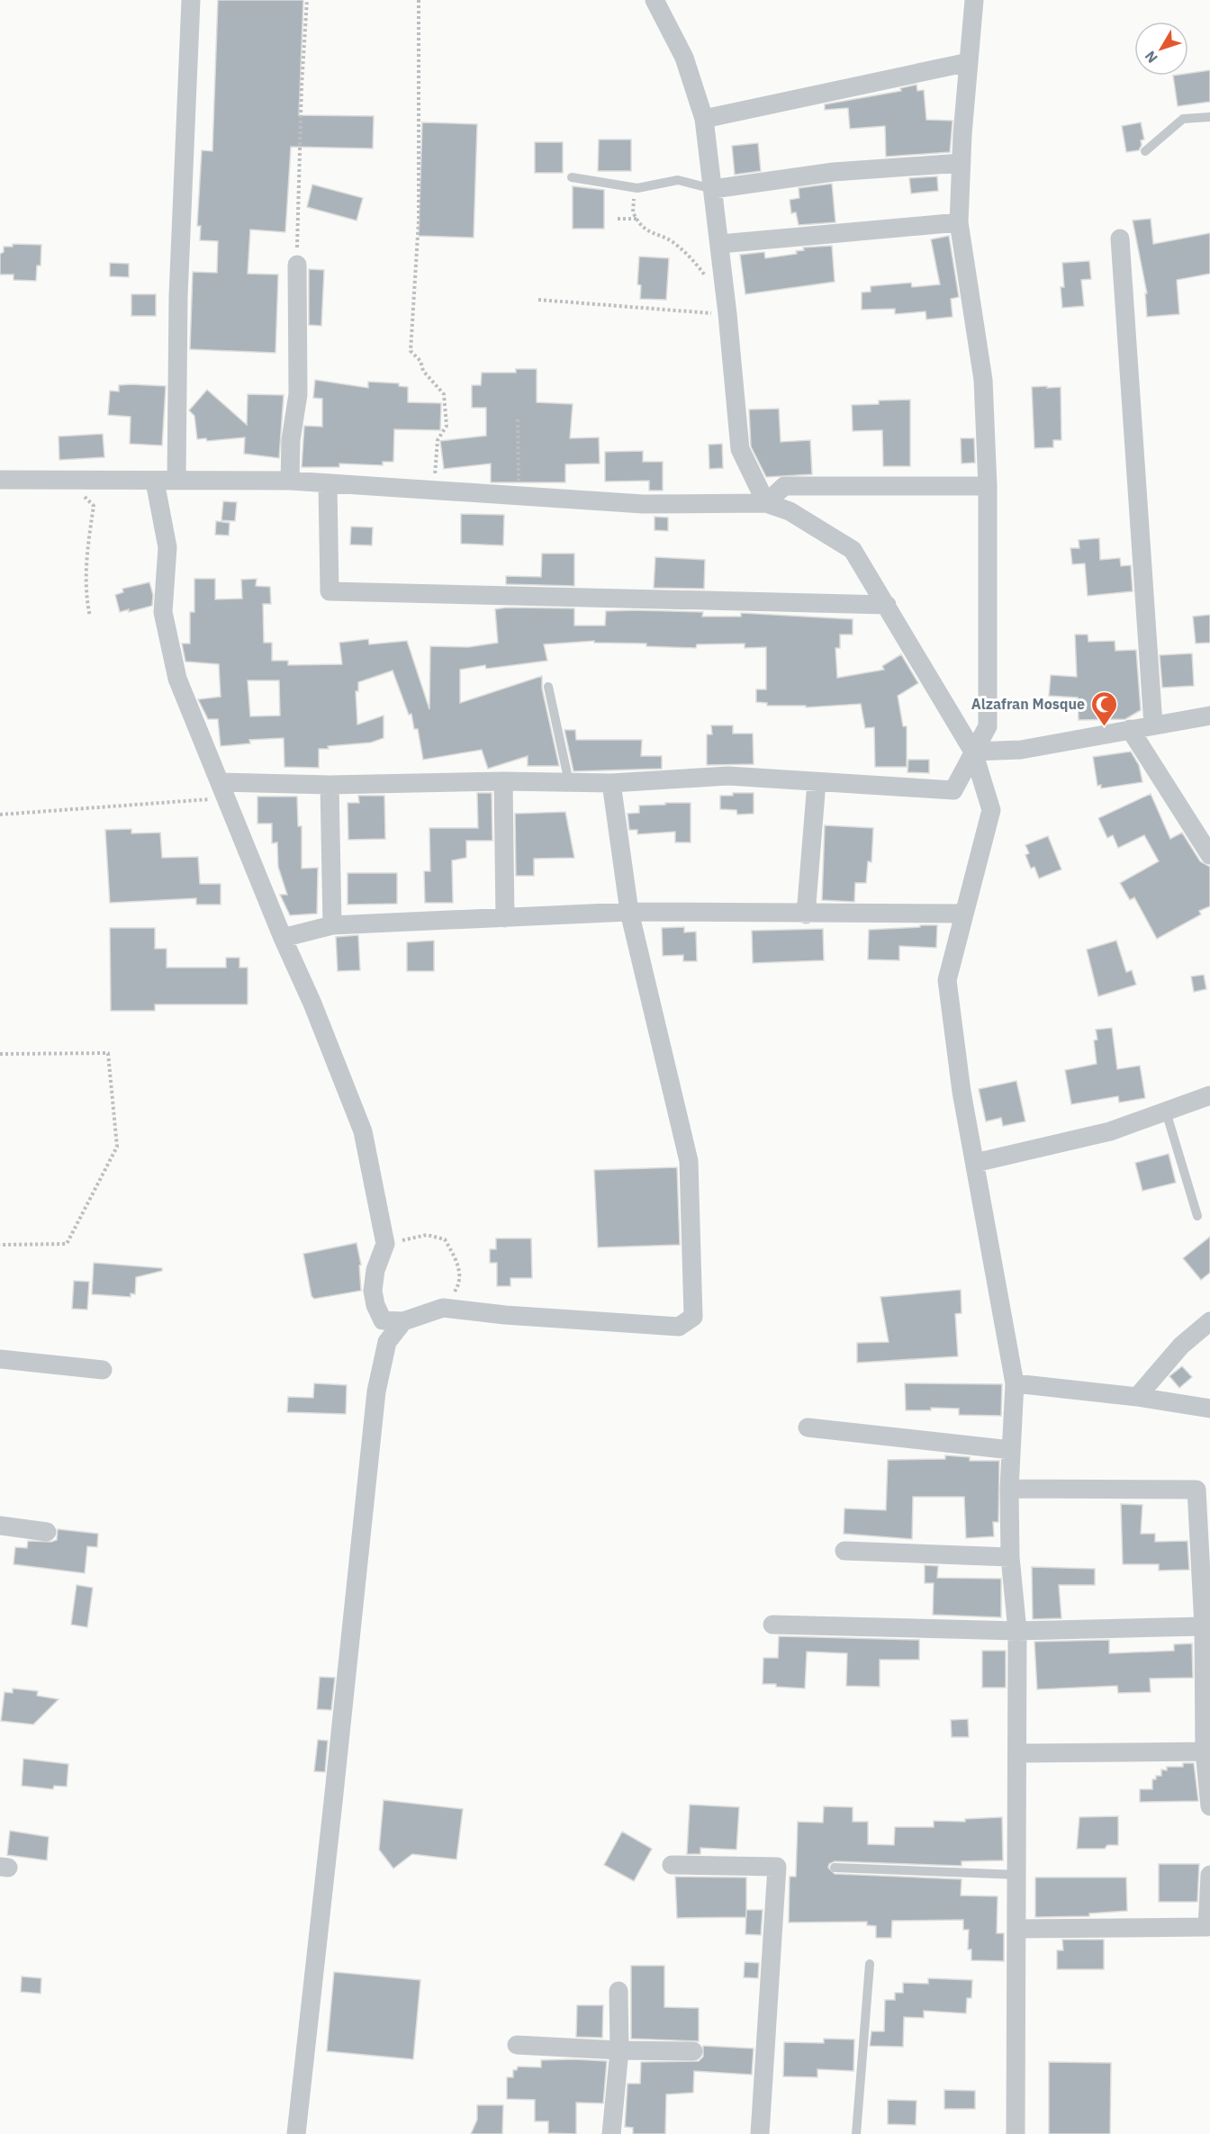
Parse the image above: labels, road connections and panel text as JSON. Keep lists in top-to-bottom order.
{
  "places": {
    "mosque": ["Alzafran Mosque"]
  },
  "north": "bottom left"
}
